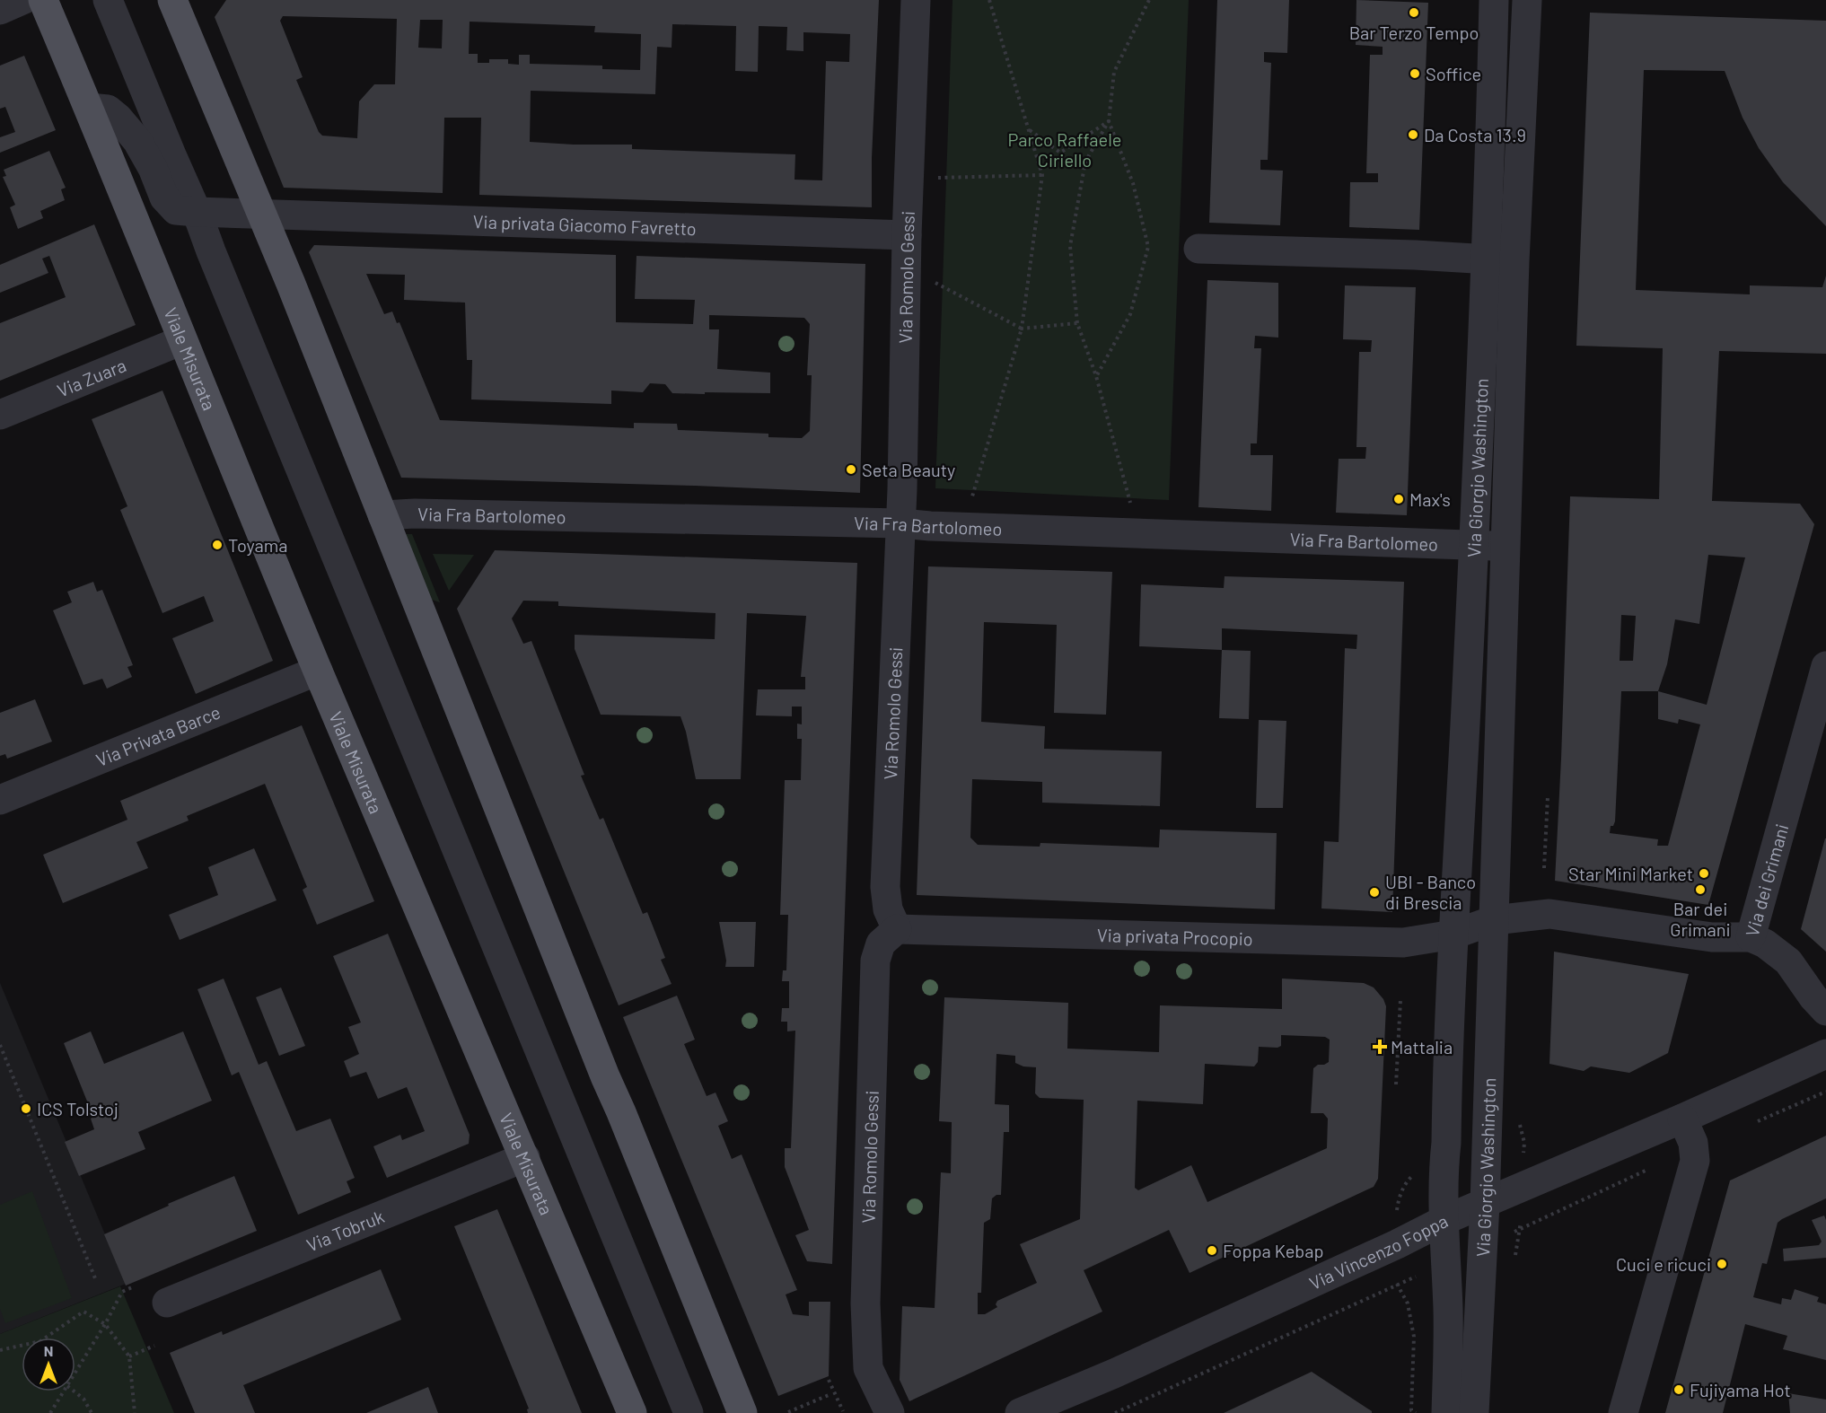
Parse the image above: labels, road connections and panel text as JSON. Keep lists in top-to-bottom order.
{
  "streets": {
    "main road": ["Viale Misurata"],
    "street": [
      "Via privata Giacomo Favretto",
      "Via Romolo Gessi",
      "Via Zuara",
      "Via Giorgio Washington",
      "Via Fra Bartolomeo",
      "Via Privata Barce",
      "Via dei Grimani",
      "Via privata Procopio",
      "Via Tobruk",
      "Via Vincenzo Foppa"
    ]
  },
  "crossings": [
    ["Via privata Giacomo Favretto", "Via Romolo Gessi"],
    ["Via Romolo Gessi", "Via Fra Bartolomeo"],
    ["Via Romolo Gessi", "Via privata Procopio"],
    ["Viale Misurata", "Via Zuara"],
    ["Viale Misurata", "Via Privata Barce"],
    ["Viale Misurata", "Via Tobruk"],
    ["Via Giorgio Washington", "Via Fra Bartolomeo"],
    ["Via Giorgio Washington", "Via dei Grimani"],
    ["Via Giorgio Washington", "Via privata Procopio"],
    ["Via Giorgio Washington", "Via Vincenzo Foppa"]
  ],
  "parks": ["Parco Raffaele Ciriello"],
  "places": {
    "other": [
      "Bar Terzo Tempo",
      "Soffice",
      "Da Costa 13.9",
      "Seta Beauty",
      "Max's",
      "Toyama",
      "Star Mini Market",
      "Bar dei Grimani",
      "UBI - Banco di Brescia",
      "ICS Tolstoj",
      "Foppa Kebap",
      "Cuci e ricuci",
      "Fujiyama Hot"
    ],
    "health": ["Mattalia"]
  },
  "north": "top"
}
